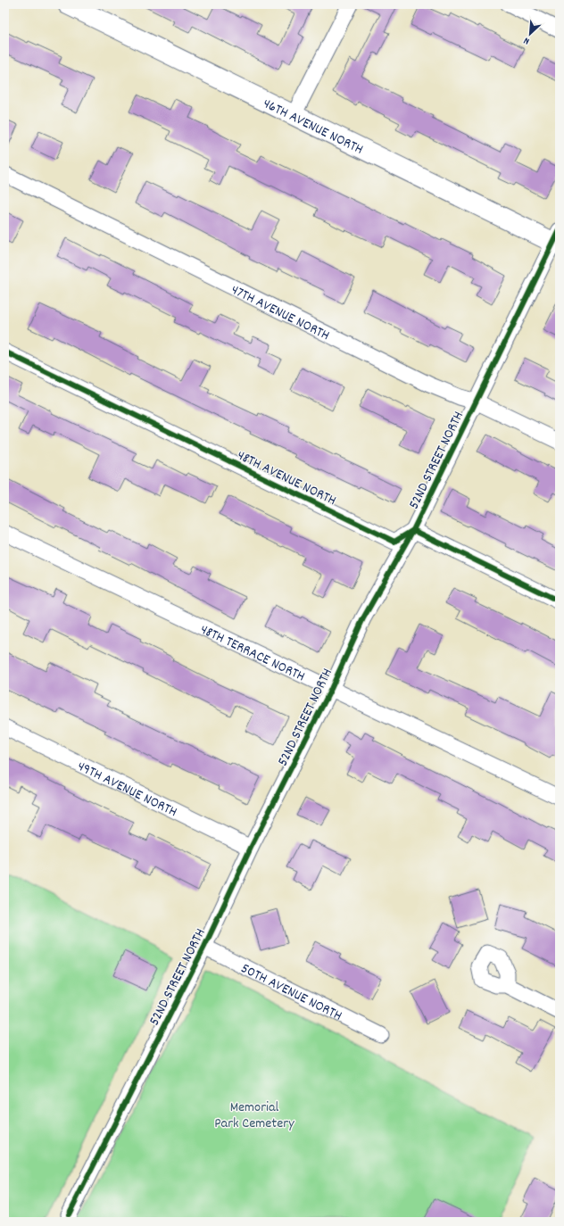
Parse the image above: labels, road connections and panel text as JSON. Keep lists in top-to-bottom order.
{
  "streets": {
    "street": [
      "46TH AVENUE NORTH",
      "47TH AVENUE NORTH",
      "52ND STREET NORTH",
      "48TH AVENUE NORTH",
      "48TH TERRACE NORTH",
      "49TH AVENUE NORTH",
      "50TH AVENUE NORTH"
    ]
  },
  "crossings": [
    ["46TH AVENUE NORTH", "52ND STREET NORTH"],
    ["47TH AVENUE NORTH", "52ND STREET NORTH"],
    ["52ND STREET NORTH", "48TH AVENUE NORTH"],
    ["52ND STREET NORTH", "48TH TERRACE NORTH"],
    ["52ND STREET NORTH", "49TH AVENUE NORTH"],
    ["52ND STREET NORTH", "50TH AVENUE NORTH"]
  ],
  "parks": ["Memorial Park Cemetery"],
  "north": "bottom left"
}
